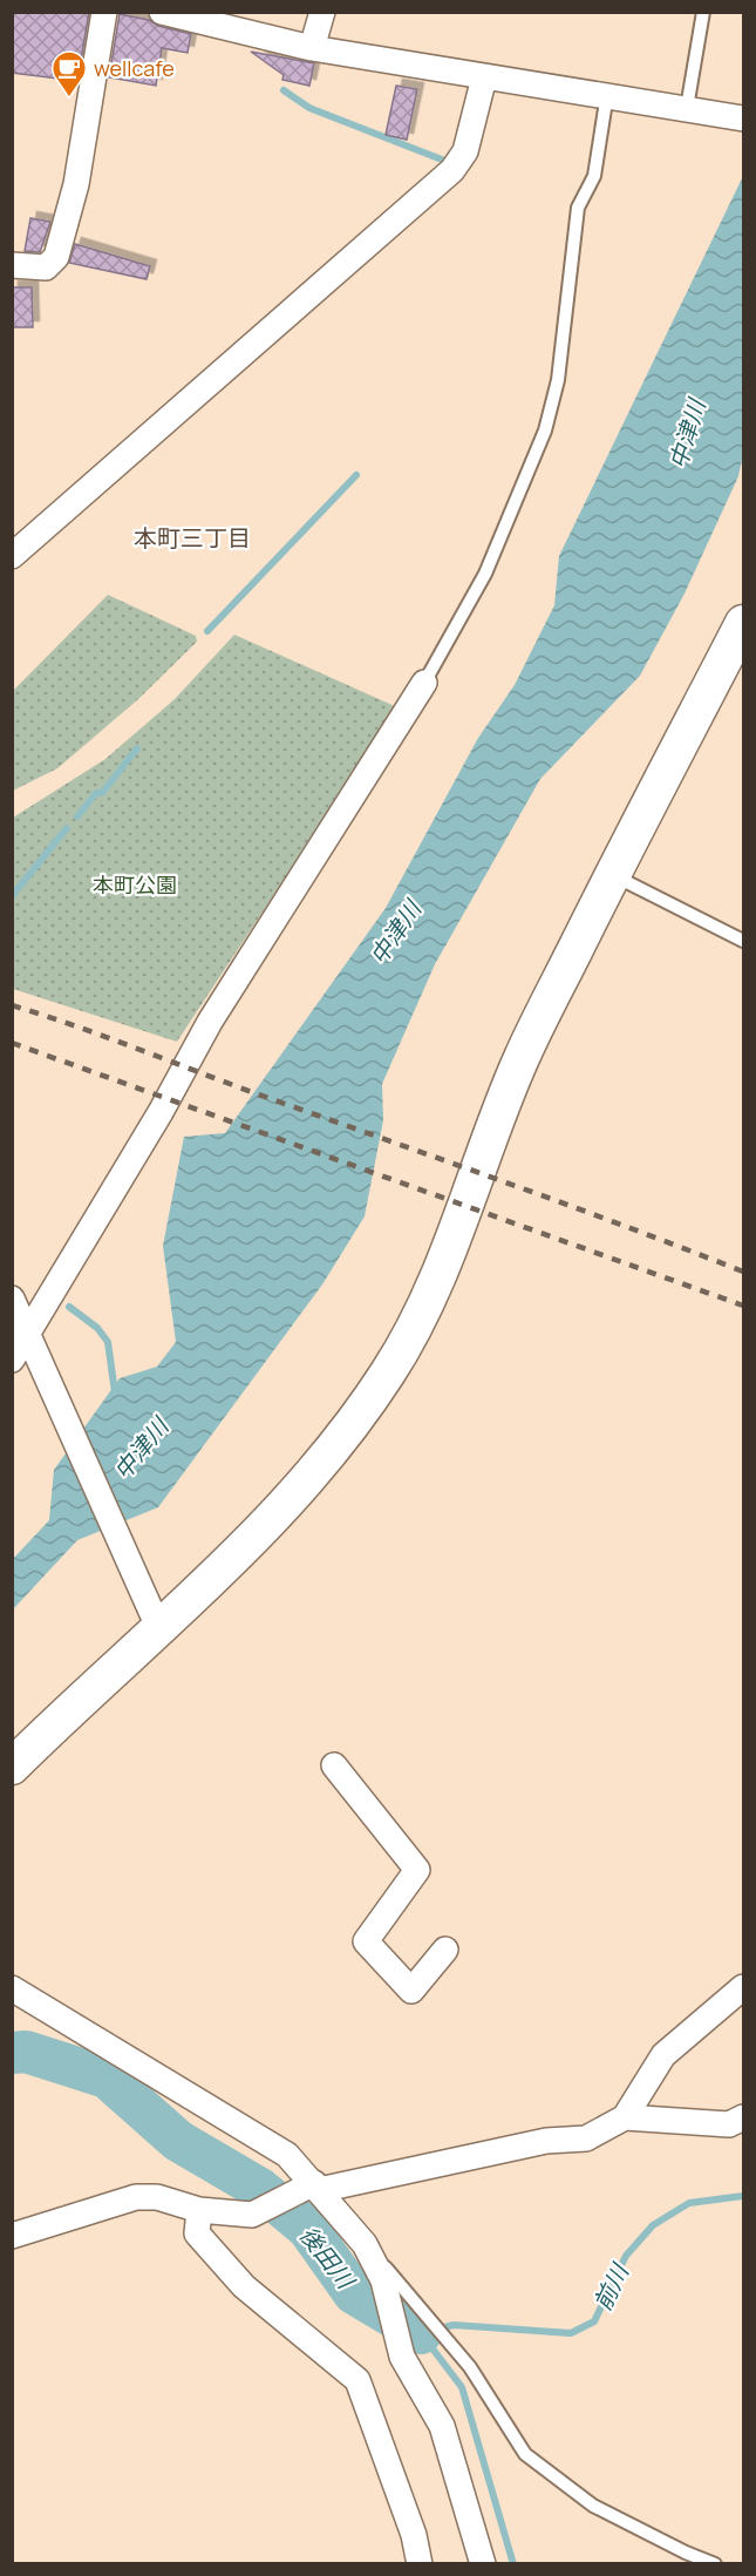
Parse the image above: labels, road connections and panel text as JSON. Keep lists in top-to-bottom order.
{
  "districts": ["本町三丁目"],
  "water": ["中津川", "後田川", "前川"],
  "parks": ["本町公園"],
  "places": {
    "cafe": ["wellcafe"]
  }
}
